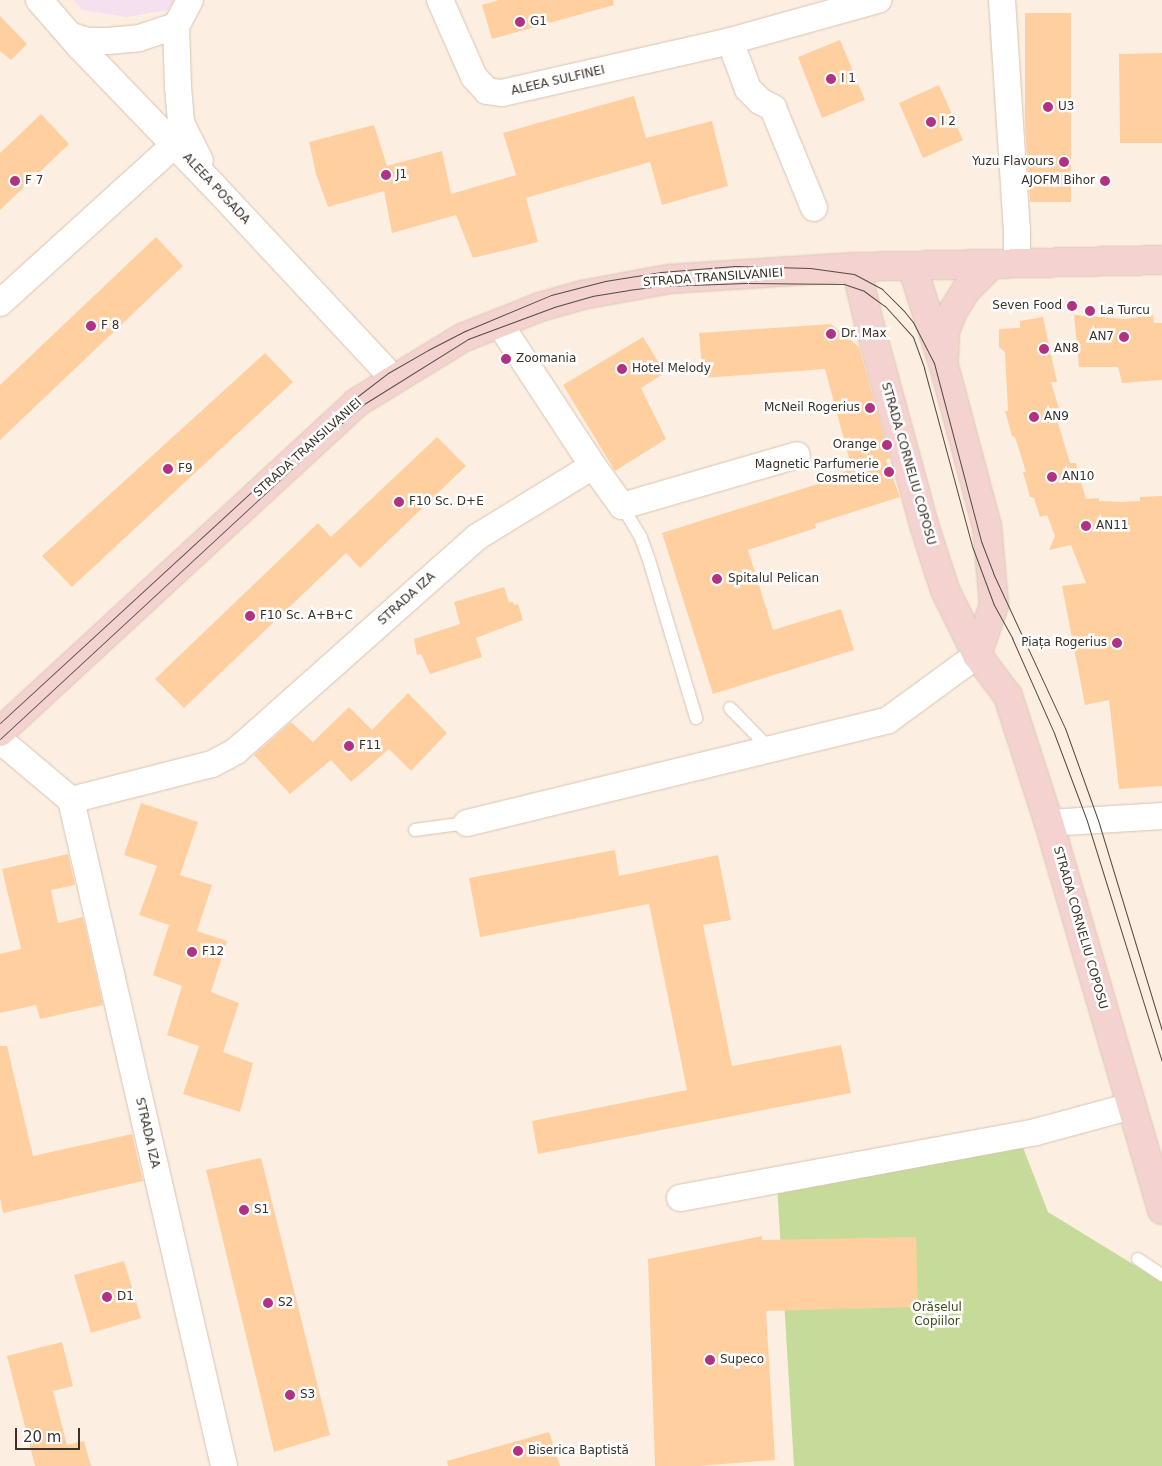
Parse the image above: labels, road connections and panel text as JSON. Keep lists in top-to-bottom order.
{
  "streets": {
    "main road": ["STRADA TRANSILVANIEI", "STRADA CORNELIU COPOSU"],
    "street": ["ALEEA SULFINEI", "ALEEA POSADA", "STRADA IZA"]
  },
  "crossings": [
    ["ALEEA POSADA", "STRADA TRANSILVANIEI"],
    ["STRADA TRANSILVANIEI", "STRADA CORNELIU COPOSU"]
  ],
  "parks": ["Orășelul Copiilor"],
  "places": [
    "G1",
    "I 1",
    "U3",
    "I 2",
    "Yuzu Flavours",
    "J1",
    "F 7",
    "AJOFM Bihor",
    "Seven Food",
    "La Turcu",
    "F 8",
    "Dr. Max",
    "AN7",
    "AN8",
    "Zoomania",
    "Hotel Melody",
    "McNeil Rogerius",
    "AN9",
    "Orange",
    "F9",
    "Magnetic Parfumerie Cosmetice",
    "AN10",
    "F10 Sc. D+E",
    "AN11",
    "Spitalul Pelican",
    "F10 Sc. A+B+C",
    "Piața Rogerius",
    "F11",
    "F12",
    "S1",
    "D1",
    "S2",
    "Supeco",
    "S3",
    "Biserica Baptistă"
  ],
  "scale_bar": "20 m"
}
